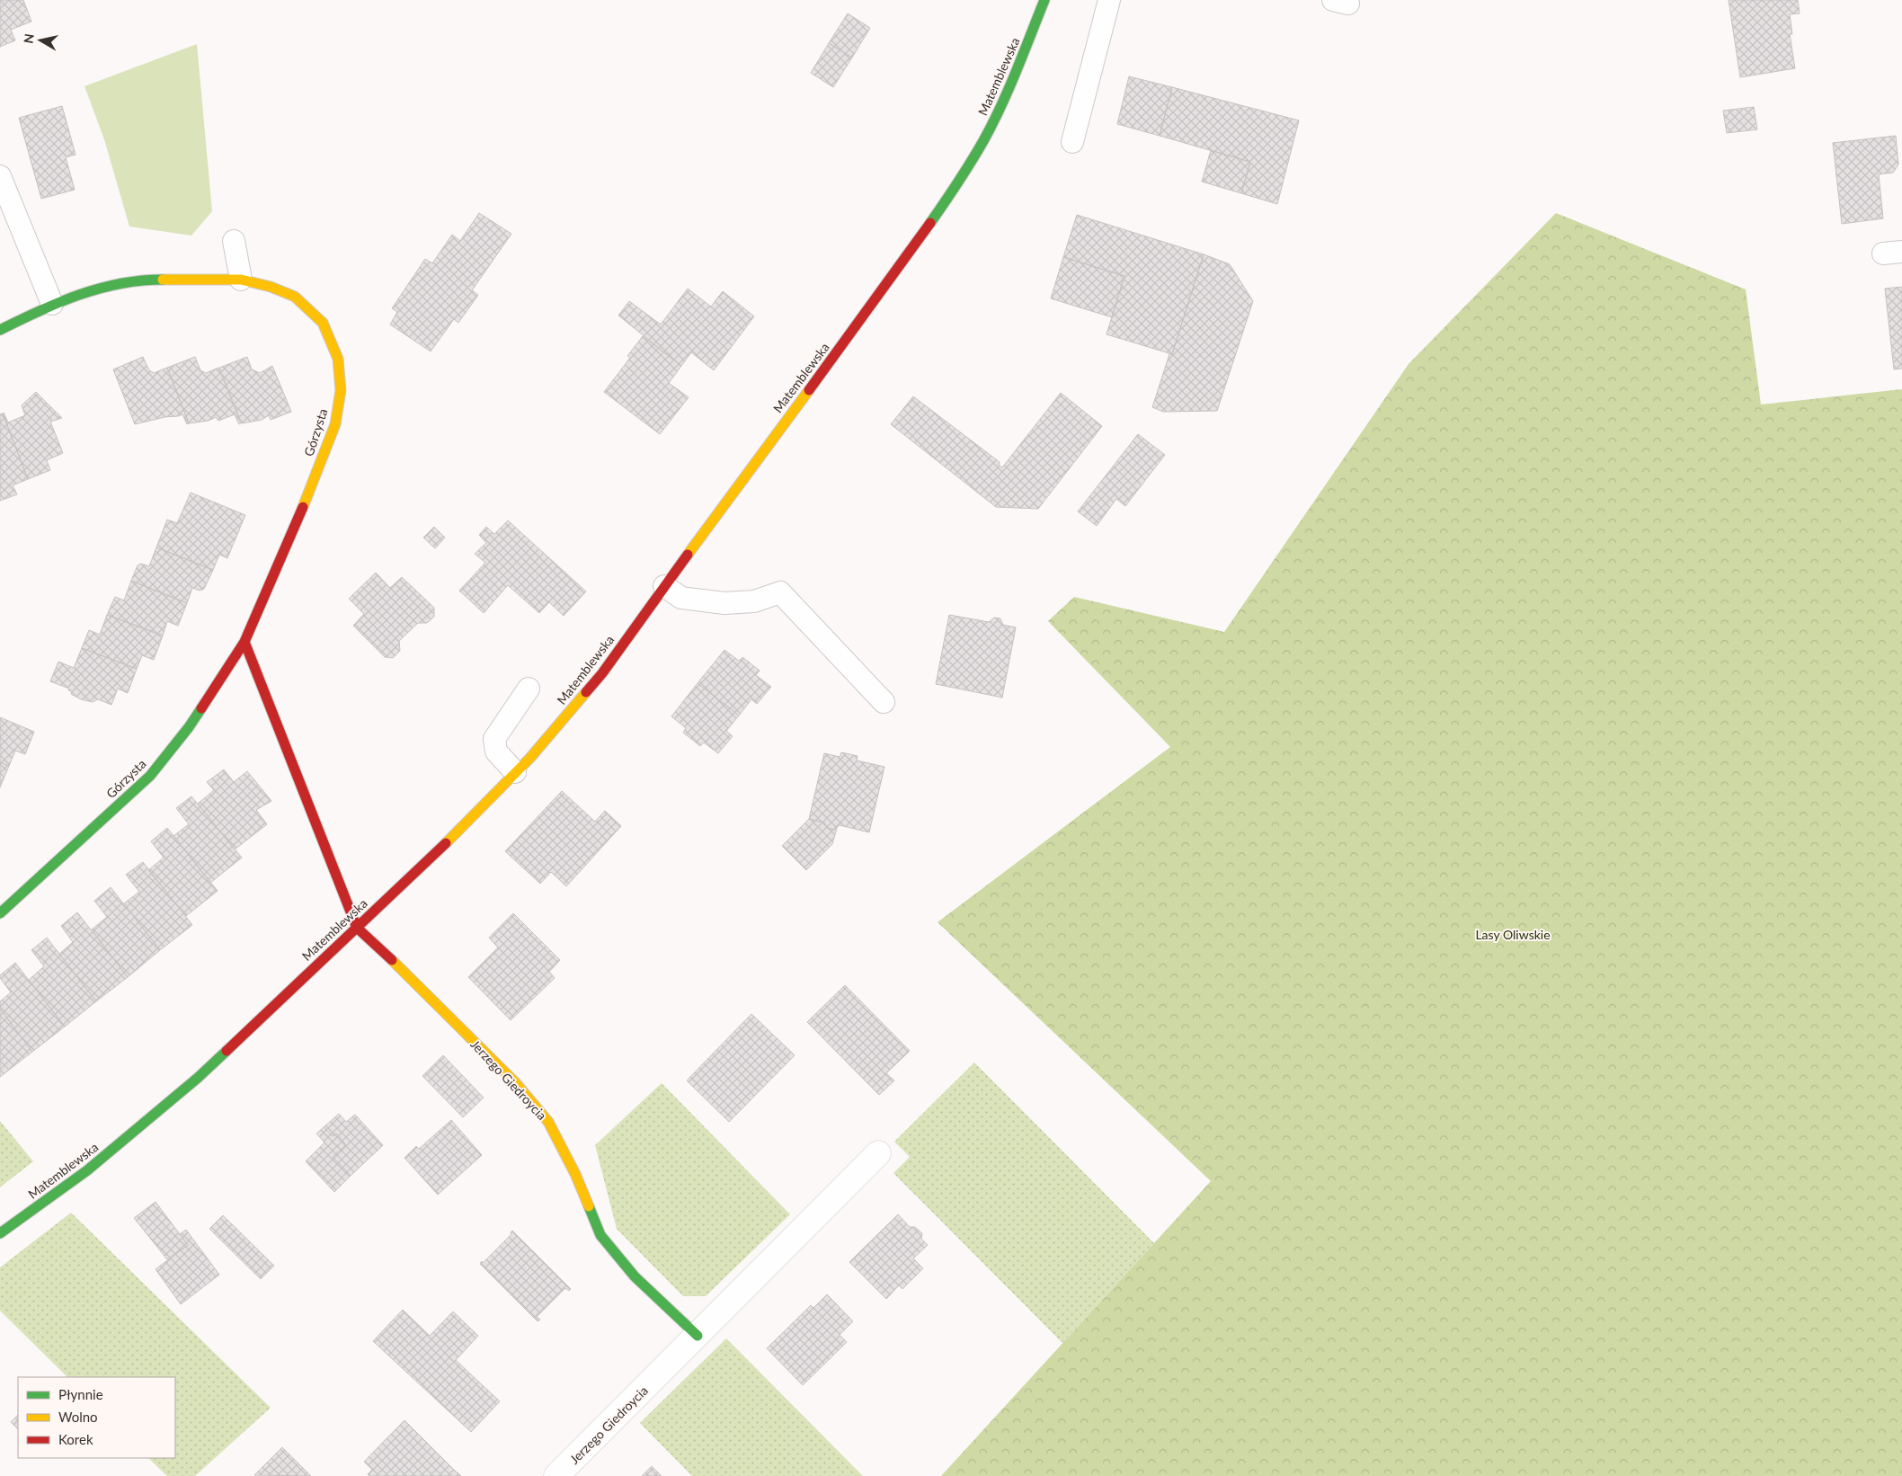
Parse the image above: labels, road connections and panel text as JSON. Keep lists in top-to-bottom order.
{
  "streets": {
    "street": ["Matemblewska", "Górzysta", "Jerzego Giedroycia"]
  },
  "crossings": [
    ["Matemblewska", "Jerzego Giedroycia"]
  ],
  "parks": ["Lasy Oliwskie"],
  "legend": ["Płynnie", "Wolno", "Korek"],
  "north": "left"
}
